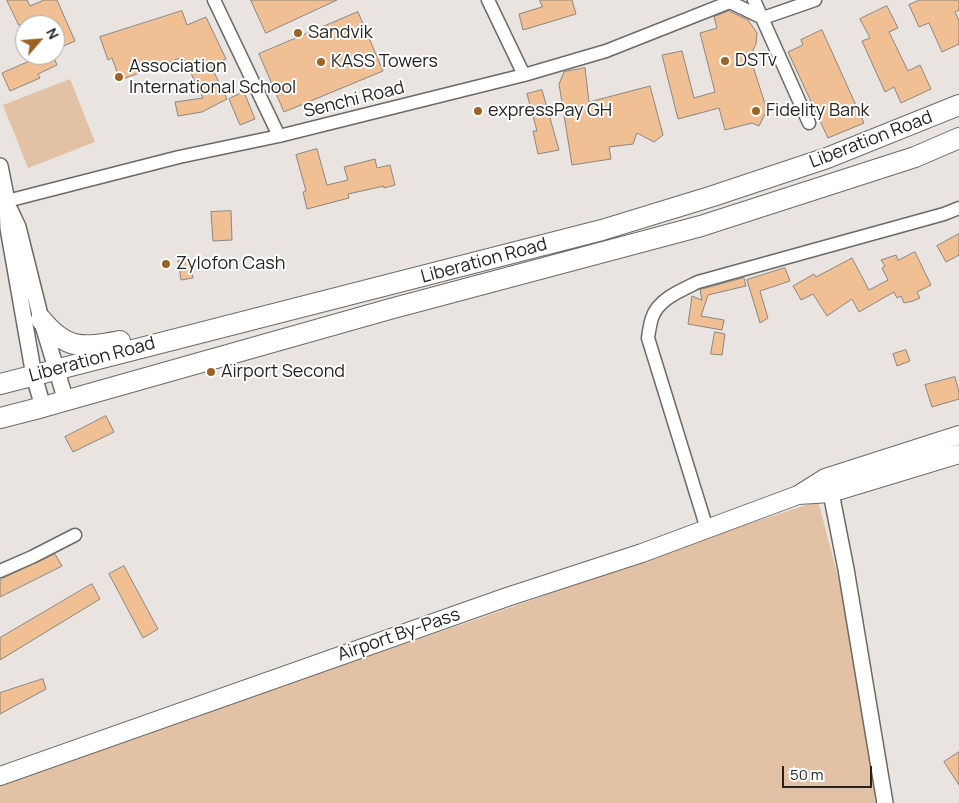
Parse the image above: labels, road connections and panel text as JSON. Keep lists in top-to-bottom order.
{
  "streets": {
    "highway": ["Liberation Road"],
    "main road": ["Airport By-Pass"],
    "street": ["Senchi Road"]
  },
  "places": [
    "Sandvik",
    "DSTv",
    "KASS Towers",
    "Association International School",
    "expressPay GH",
    "Fidelity Bank",
    "Zylofon Cash",
    "Airport Second"
  ],
  "scale_bar": "50 m",
  "north": "top right"
}
